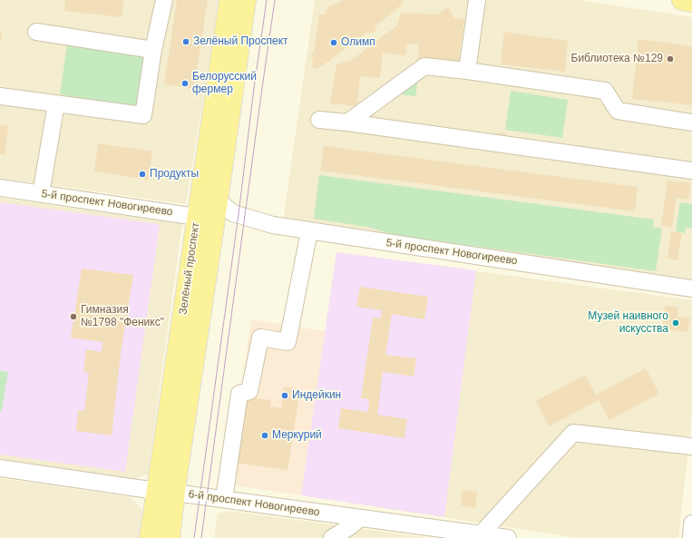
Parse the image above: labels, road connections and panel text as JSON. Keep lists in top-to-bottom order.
{
  "streets": {
    "main road": ["Зелёный проспект"],
    "street": ["5-й проспект Новогиреево", "6-й проспект Новогиреево"]
  },
  "crossings": [
    ["5-й проспект Новогиреево", "Зелёный проспект"],
    ["Зелёный проспект", "6-й проспект Новогиреево"]
  ],
  "places": [
    "Зелёный Проспект",
    "Олимп",
    "Библиотека №129",
    "Белорусский фермер",
    "Продукты",
    "Гимназия №1798 \"Феникс\"",
    "Музей наивного искусства",
    "Индейкин",
    "Меркурий"
  ]
}
